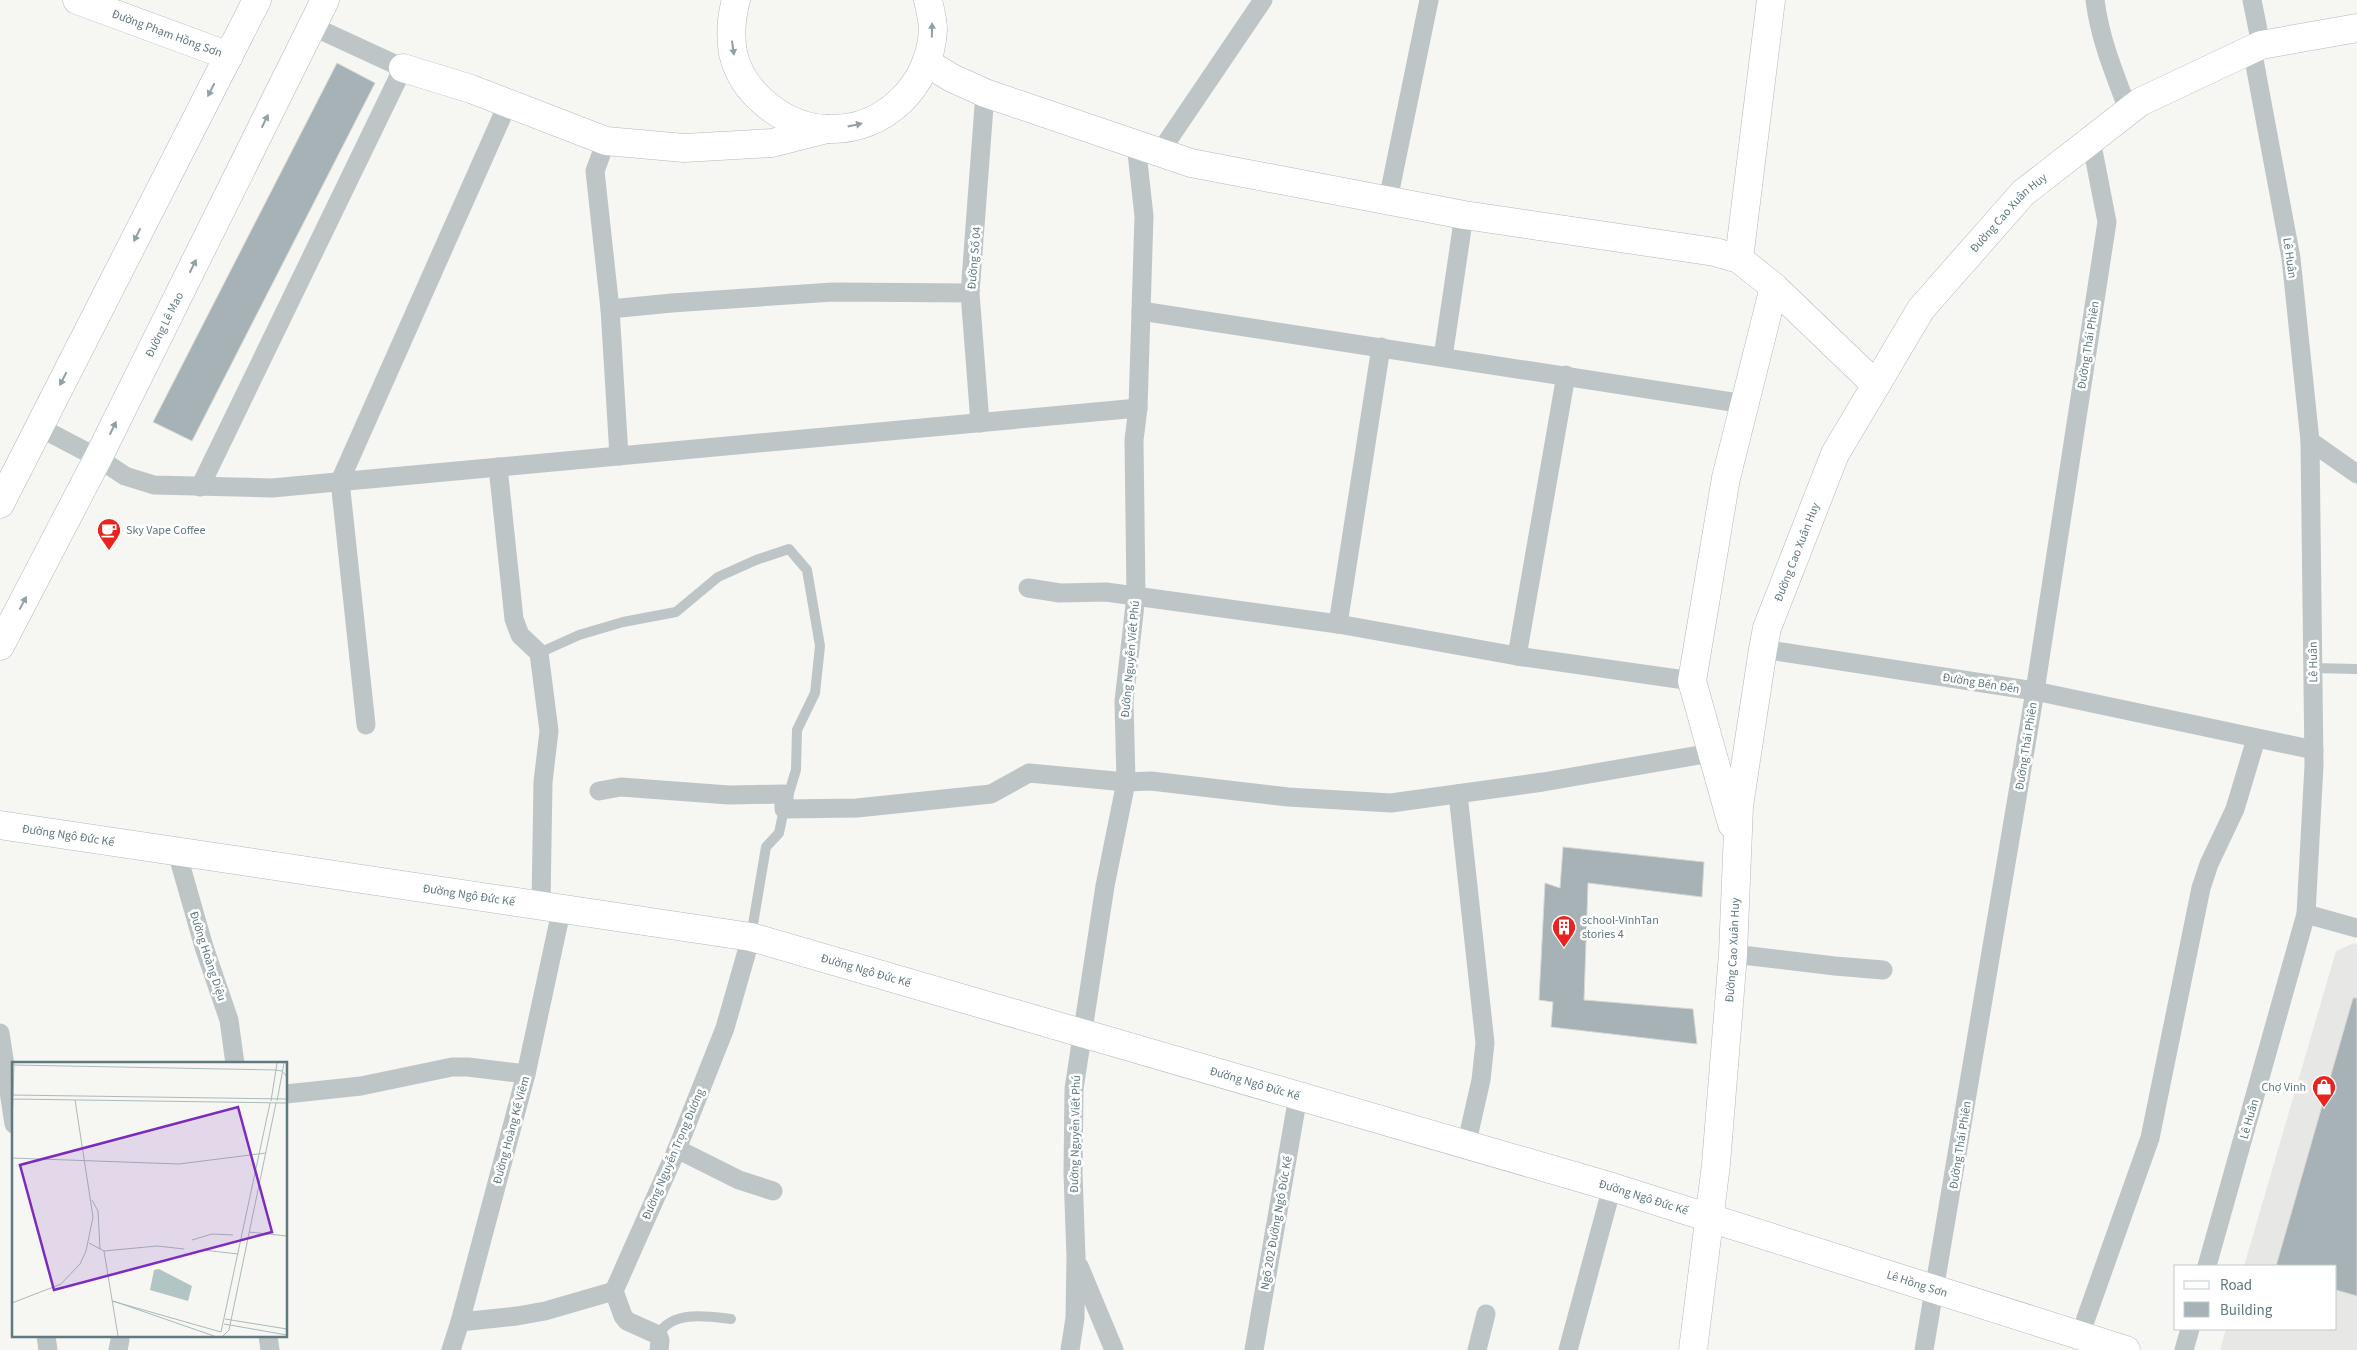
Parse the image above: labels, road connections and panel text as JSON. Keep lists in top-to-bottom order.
{
  "streets": {
    "street": [
      "Đường Phạm Hồng Sơn",
      "Đường Cao Xuân Huy",
      "Đường Số 04",
      "Lê Huân",
      "Đường Lê Mao",
      "Đường Thái Phiên",
      "Đường Nguyễn Viết Phú",
      "Đường Bến Đến",
      "Đường Ngô Đức Kế",
      "Đường Hoàng Diệu",
      "Đường Hoàng Kế Viêm",
      "Đường Nguyễn Trọng Đương",
      "Ngõ 202 Đường Ngô Đức Kế",
      "Lê Hồng Sơn"
    ]
  },
  "crossings": [
    ["Đường Cao Xuân Huy", "Lê Huân"],
    ["Đường Cao Xuân Huy", "Đường Thái Phiên"],
    ["Đường Cao Xuân Huy", "Đường Bến Đến"],
    ["Đường Cao Xuân Huy", "Đường Ngô Đức Kế"],
    ["Đường Cao Xuân Huy", "Lê Hồng Sơn"],
    ["Lê Huân", "Đường Bến Đến"],
    ["Đường Thái Phiên", "Đường Bến Đến"],
    ["Đường Thái Phiên", "Lê Hồng Sơn"],
    ["Đường Nguyễn Viết Phú", "Đường Ngô Đức Kế"],
    ["Đường Ngô Đức Kế", "Đường Hoàng Diệu"],
    ["Đường Ngô Đức Kế", "Đường Hoàng Kế Viêm"],
    ["Đường Ngô Đức Kế", "Đường Nguyễn Trọng Đương"],
    ["Đường Ngô Đức Kế", "Ngõ 202 Đường Ngô Đức Kế"],
    ["Đường Ngô Đức Kế", "Lê Hồng Sơn"]
  ],
  "places": {
    "cafe": ["Sky Vape Coffee"],
    "building": ["school-VinhTan stories 4"],
    "shop": ["Chợ Vinh"]
  },
  "legend": ["Road", "Building"]
}
